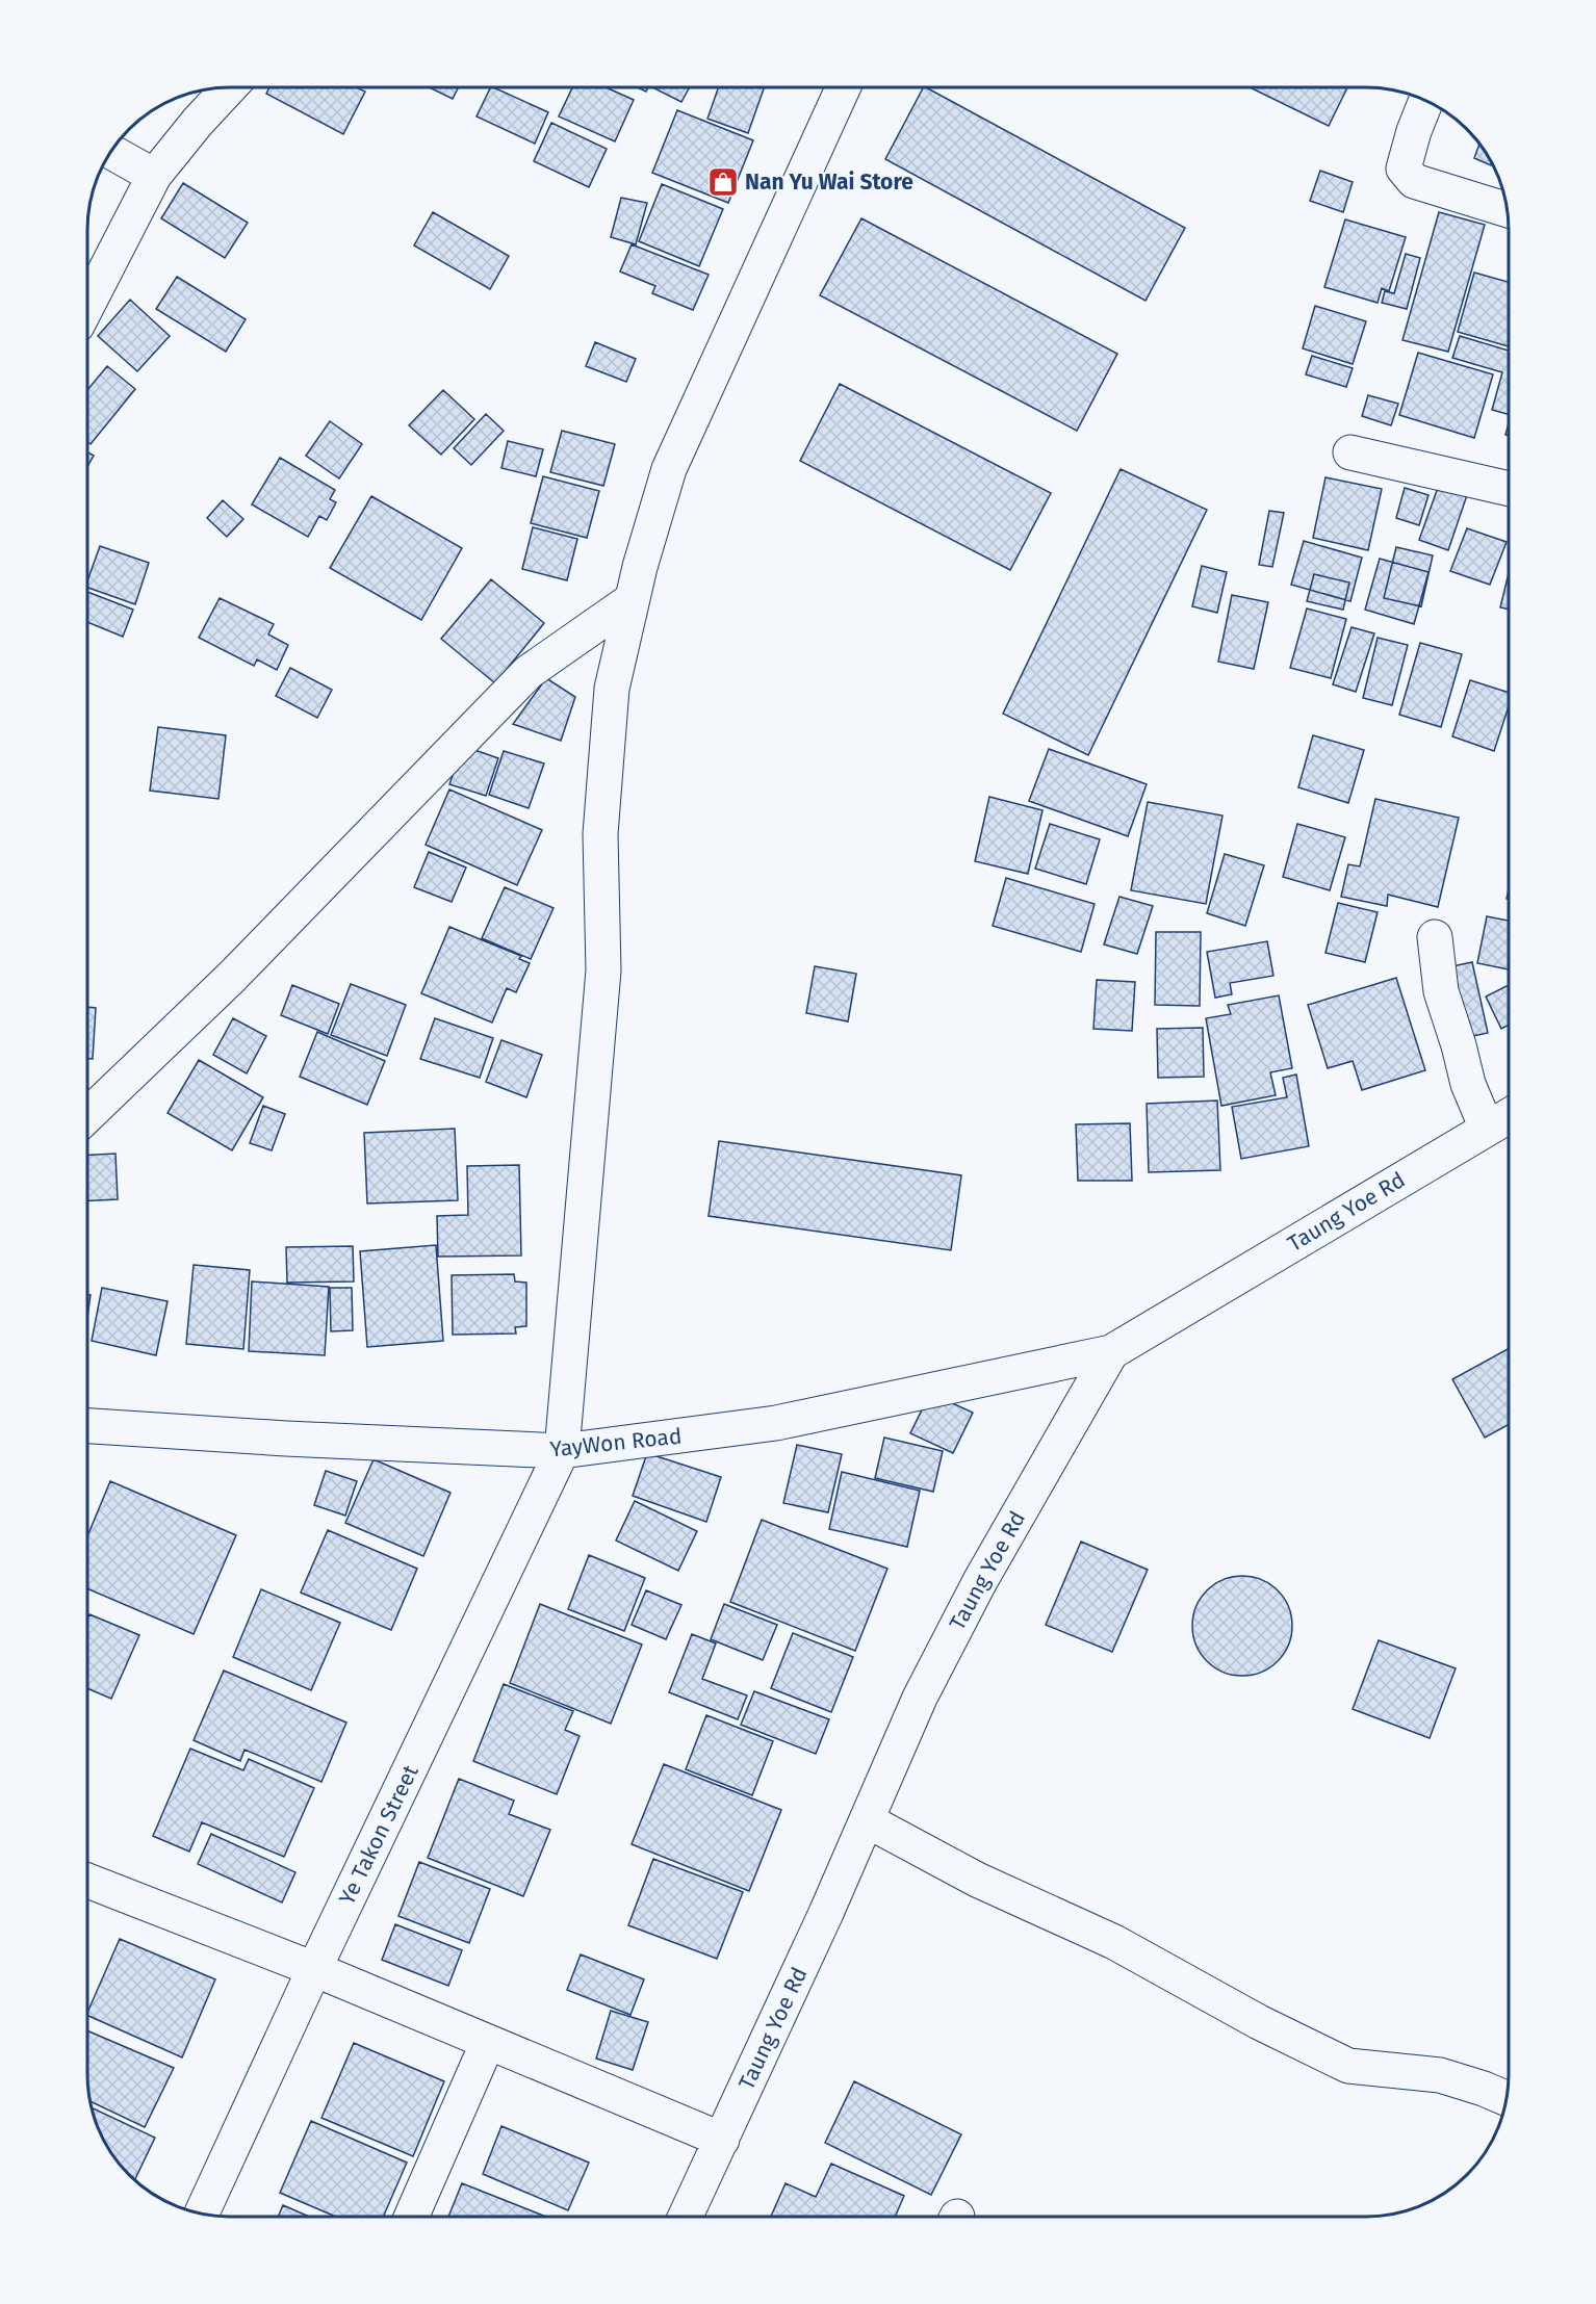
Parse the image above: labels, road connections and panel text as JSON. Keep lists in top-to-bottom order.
{
  "streets": {
    "street": ["Taung Yoe Rd", "YayWon Road", "Ye Takon Street"]
  },
  "crossings": [
    ["Taung Yoe Rd", "YayWon Road"],
    ["YayWon Road", "Ye Takon Street"]
  ],
  "places": {
    "shop": ["Nan Yu Wai Store"]
  }
}
